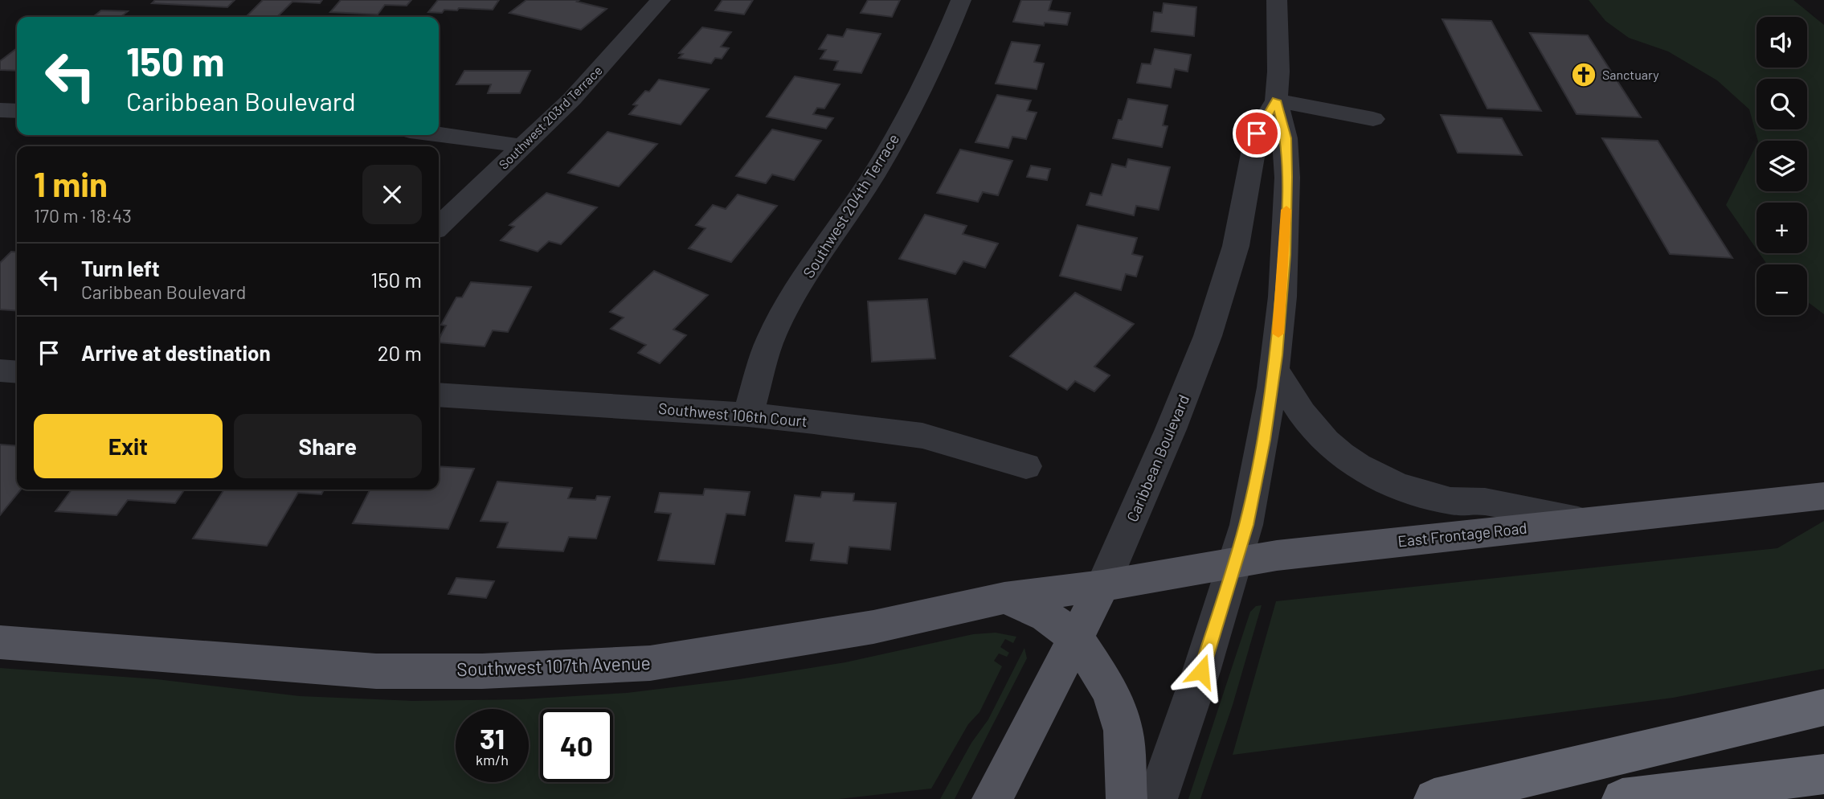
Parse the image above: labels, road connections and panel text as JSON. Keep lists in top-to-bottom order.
{
  "streets": {
    "main road": ["Caribbean Boulevard", "East Frontage Road", "Southwest 107th Avenue"],
    "street": ["Southwest 203rd Terrace", "Southwest 204th Terrace", "Southwest 106th Court"]
  },
  "crossings": [
    ["Southwest 204th Terrace", "Southwest 106th Court"],
    ["Caribbean Boulevard", "East Frontage Road"],
    ["Caribbean Boulevard", "Southwest 107th Avenue"],
    ["East Frontage Road", "Southwest 107th Avenue"]
  ],
  "places": {
    "church": ["Sanctuary"]
  },
  "page": {
    "map_buttons": ["+", "−"],
    "turn": ["150 m", "Caribbean Boulevard"],
    "heading": ["1 min", "170 m · 18:43"],
    "list": [
      {
        "name": "Turn left",
        "note": "Caribbean Boulevard",
        "value": "150 m"
      },
      {
        "name": "Arrive at destination",
        "value": "20 m"
      }
    ],
    "buttons": ["Exit", "Share"],
    "speed": "31 km/h",
    "limit": "40"
  }
}
